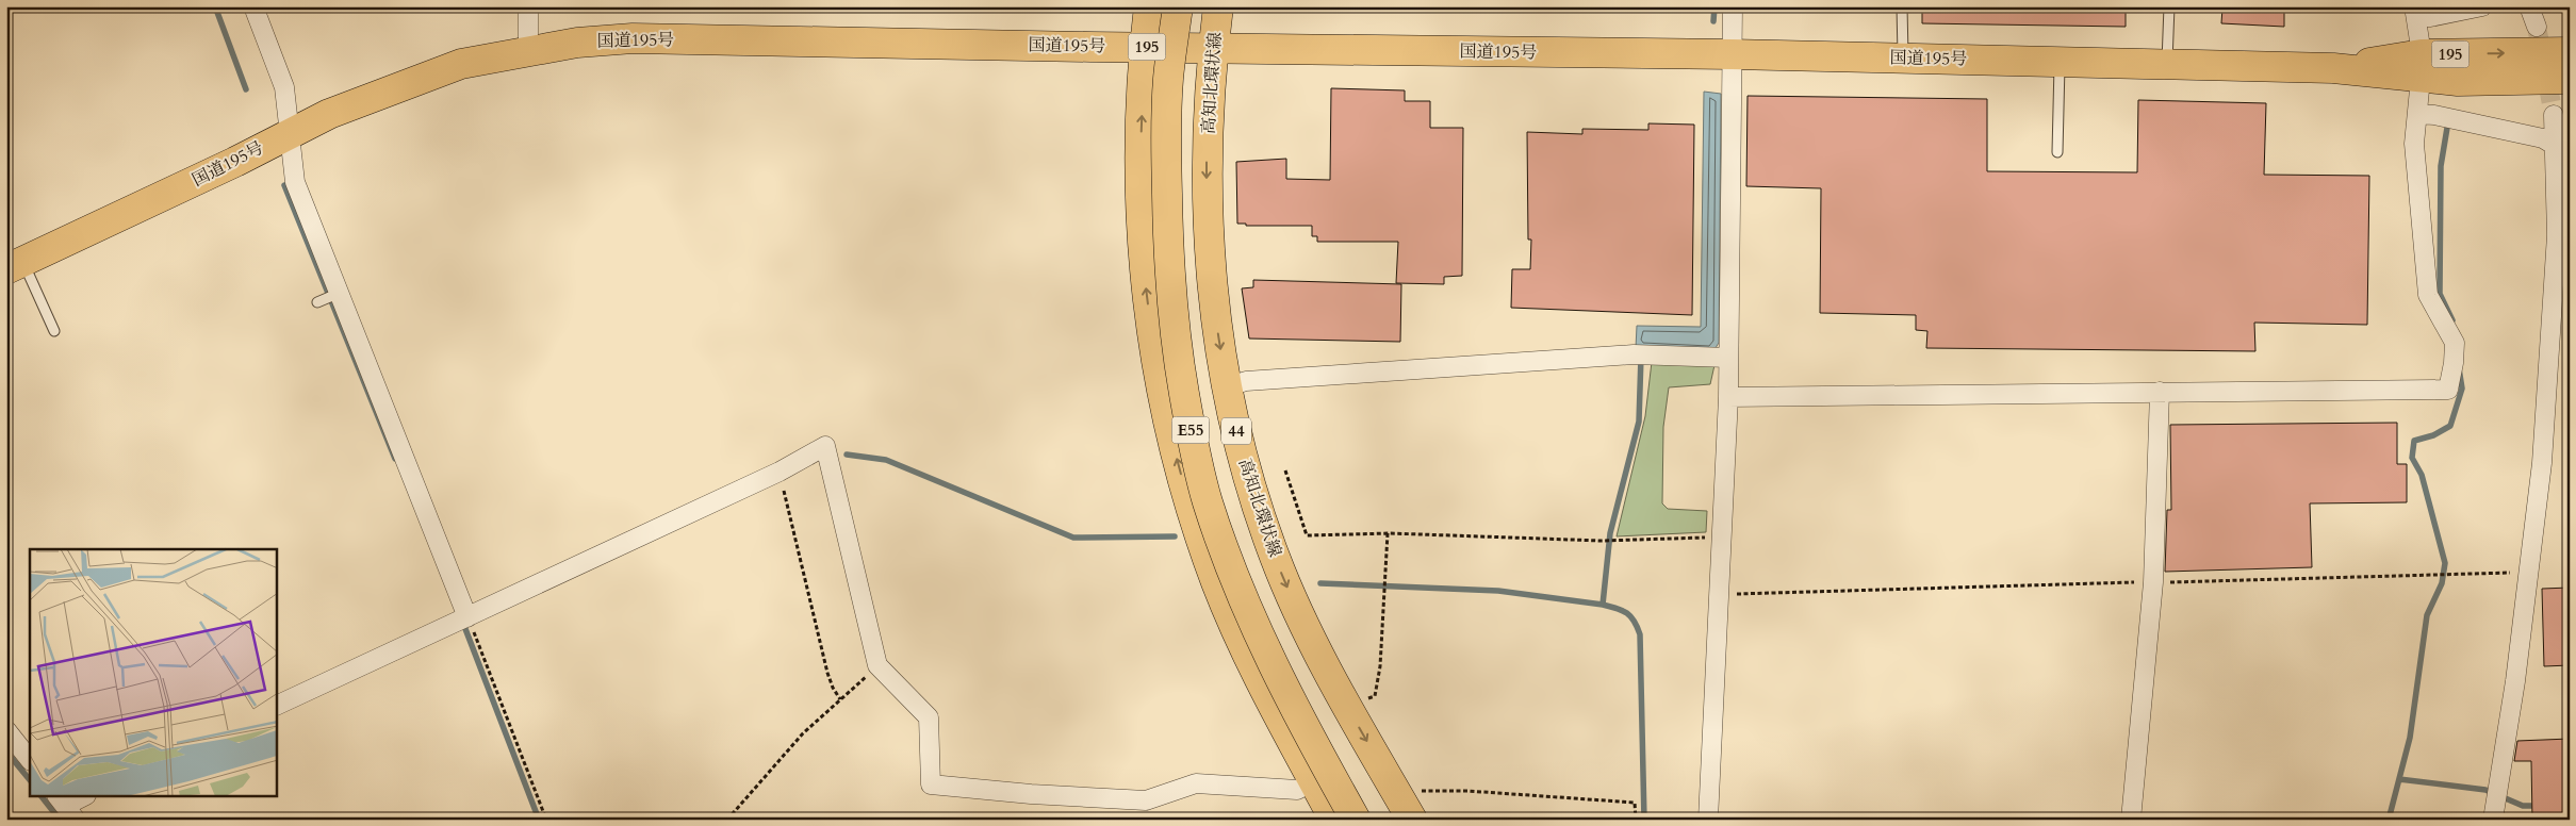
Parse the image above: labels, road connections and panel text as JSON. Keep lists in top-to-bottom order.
{
  "streets": {
    "main road": [
      "国道195号",
      "195",
      "高知北環状線",
      "E55",
      "44"
    ]
  },
  "crossings": [
    ["国道195号", "高知北環状線"]
  ]
}
